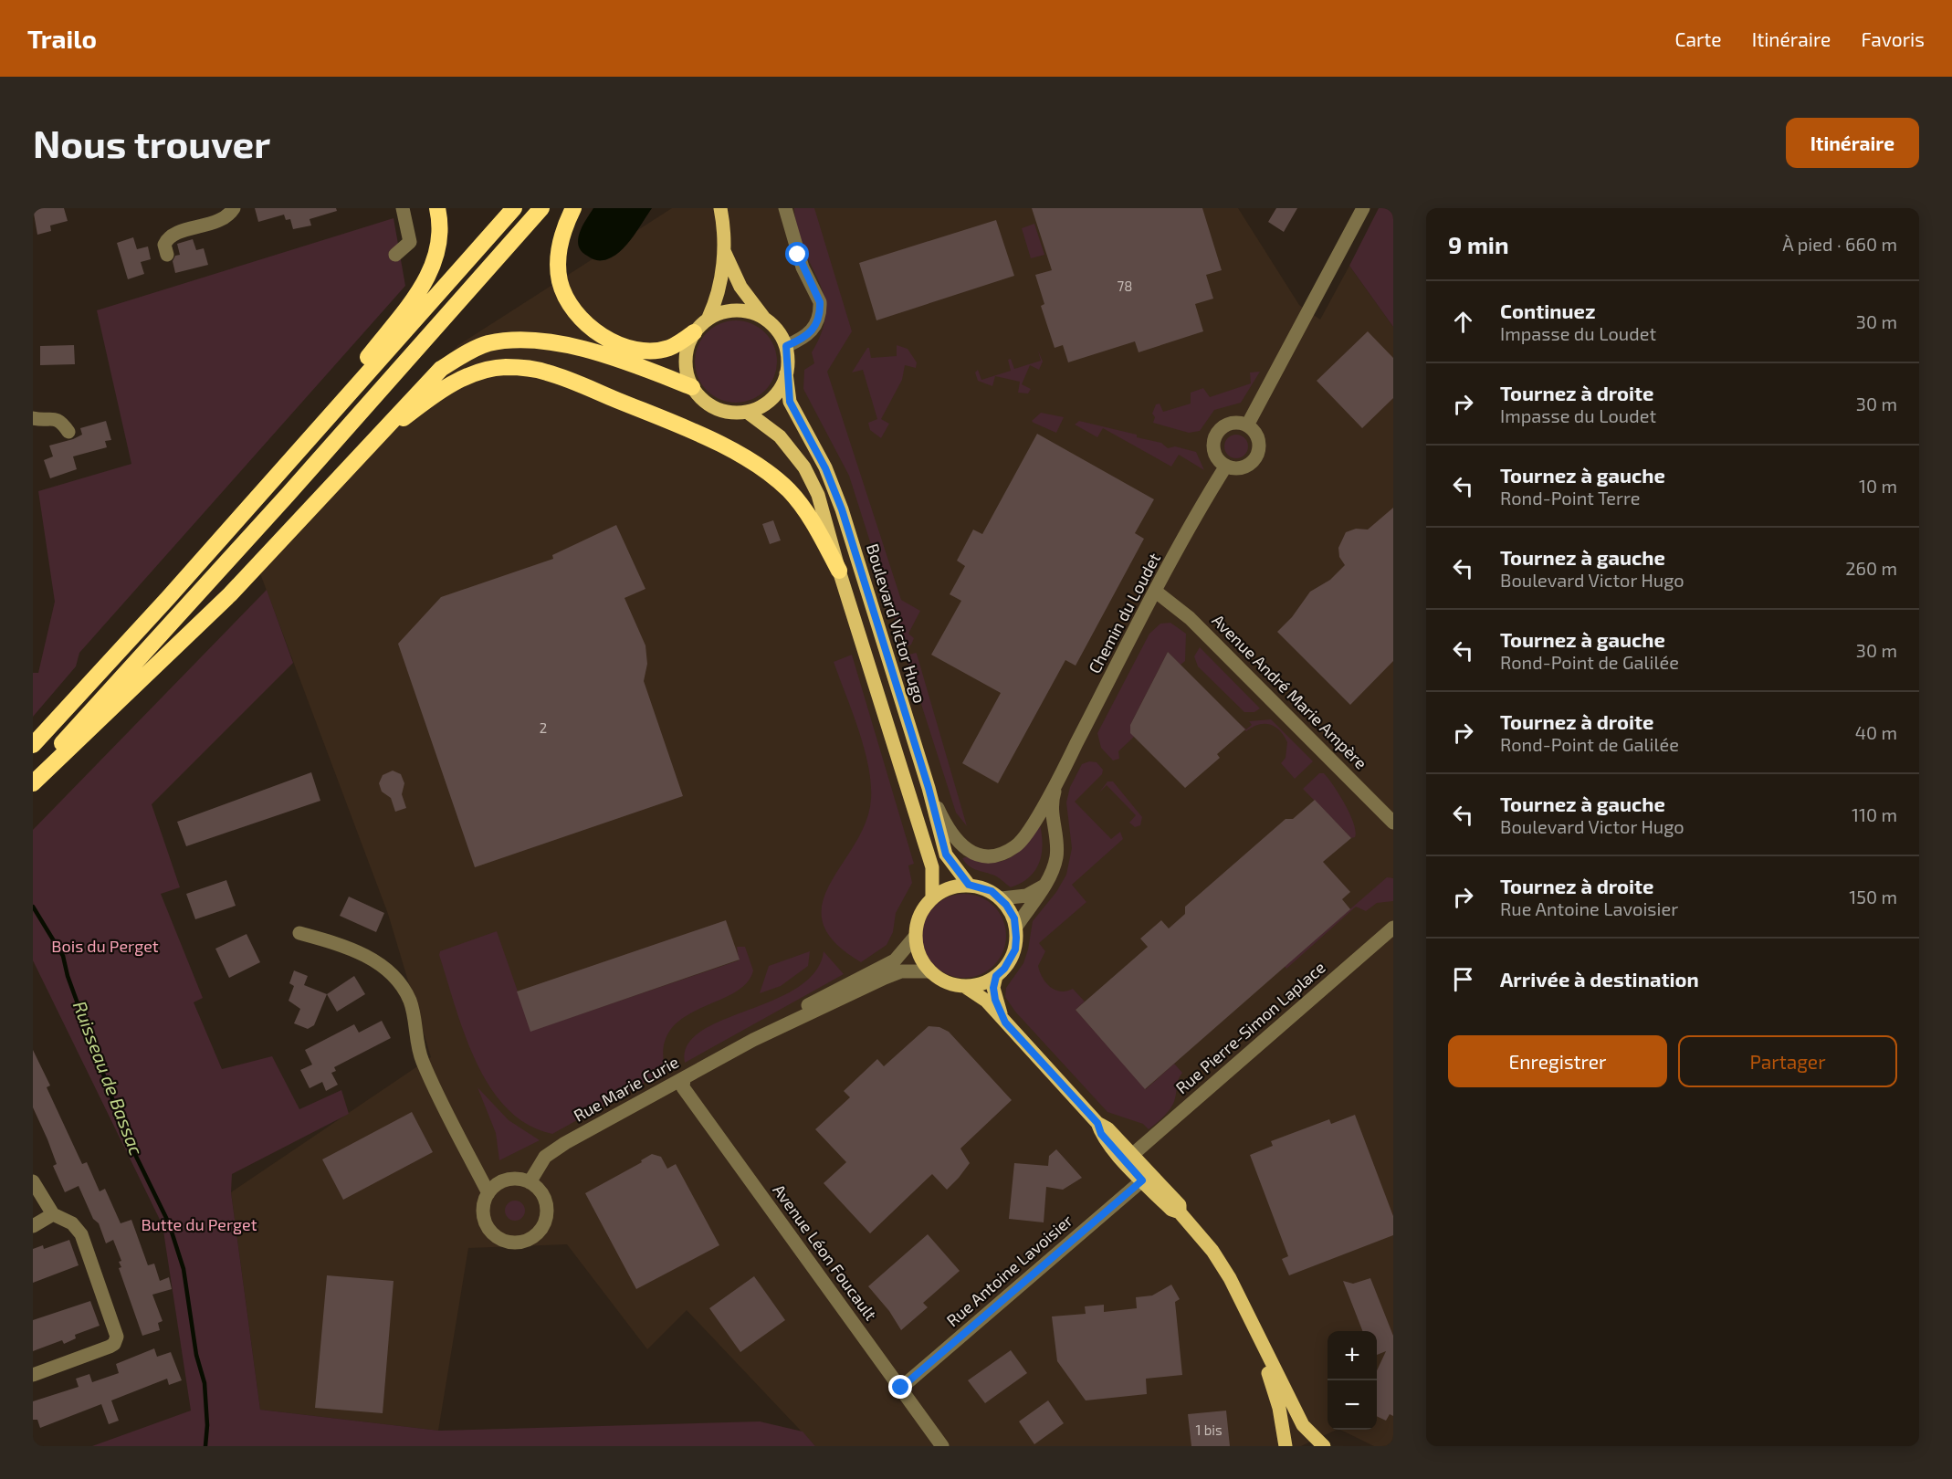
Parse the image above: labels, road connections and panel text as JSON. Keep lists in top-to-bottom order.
{
  "streets": {
    "main road": ["Boulevard Victor Hugo"],
    "street": [
      "Chemin du Loudet",
      "Avenue André Marie Ampère",
      "Rue Pierre-Simon Laplace",
      "Rue Marie Curie",
      "Avenue Léon Foucault",
      "Rue Antoine Lavoisier"
    ]
  },
  "crossings": [
    ["Chemin du Loudet", "Boulevard Victor Hugo"],
    ["Chemin du Loudet", "Avenue André Marie Ampère"],
    ["Chemin du Loudet", "Rue Marie Curie"],
    ["Boulevard Victor Hugo", "Rue Marie Curie"],
    ["Rue Marie Curie", "Avenue Léon Foucault"],
    ["Avenue Léon Foucault", "Rue Antoine Lavoisier"]
  ],
  "water": ["Ruisseau de Bassac"],
  "parks": ["Bois du Perget", "Butte du Perget"],
  "house_numbers": ["78", "2", "1 bis"],
  "page": {
    "header": "Trailo",
    "nav": ["Carte", "Itinéraire", "Favoris"],
    "buttons": [
      "Itinéraire",
      ["Enregistrer", "Partager"]
    ],
    "title": "Nous trouver",
    "heading": ["9 min", "À pied · 660 m"],
    "list": [
      ["Continuez", "Impasse du Loudet", "30 m"],
      ["Tournez à droite", "Impasse du Loudet", "30 m"],
      ["Tournez à gauche", "Rond-Point Terre", "10 m"],
      ["Tournez à gauche", "Boulevard Victor Hugo", "260 m"],
      ["Tournez à gauche", "Rond-Point de Galilée", "30 m"],
      ["Tournez à droite", "Rond-Point de Galilée", "40 m"],
      ["Tournez à gauche", "Boulevard Victor Hugo", "110 m"],
      ["Tournez à droite", "Rue Antoine Lavoisier", "150 m"],
      "Arrivée à destination"
    ],
    "map_buttons": ["+", "−"]
  }
}
